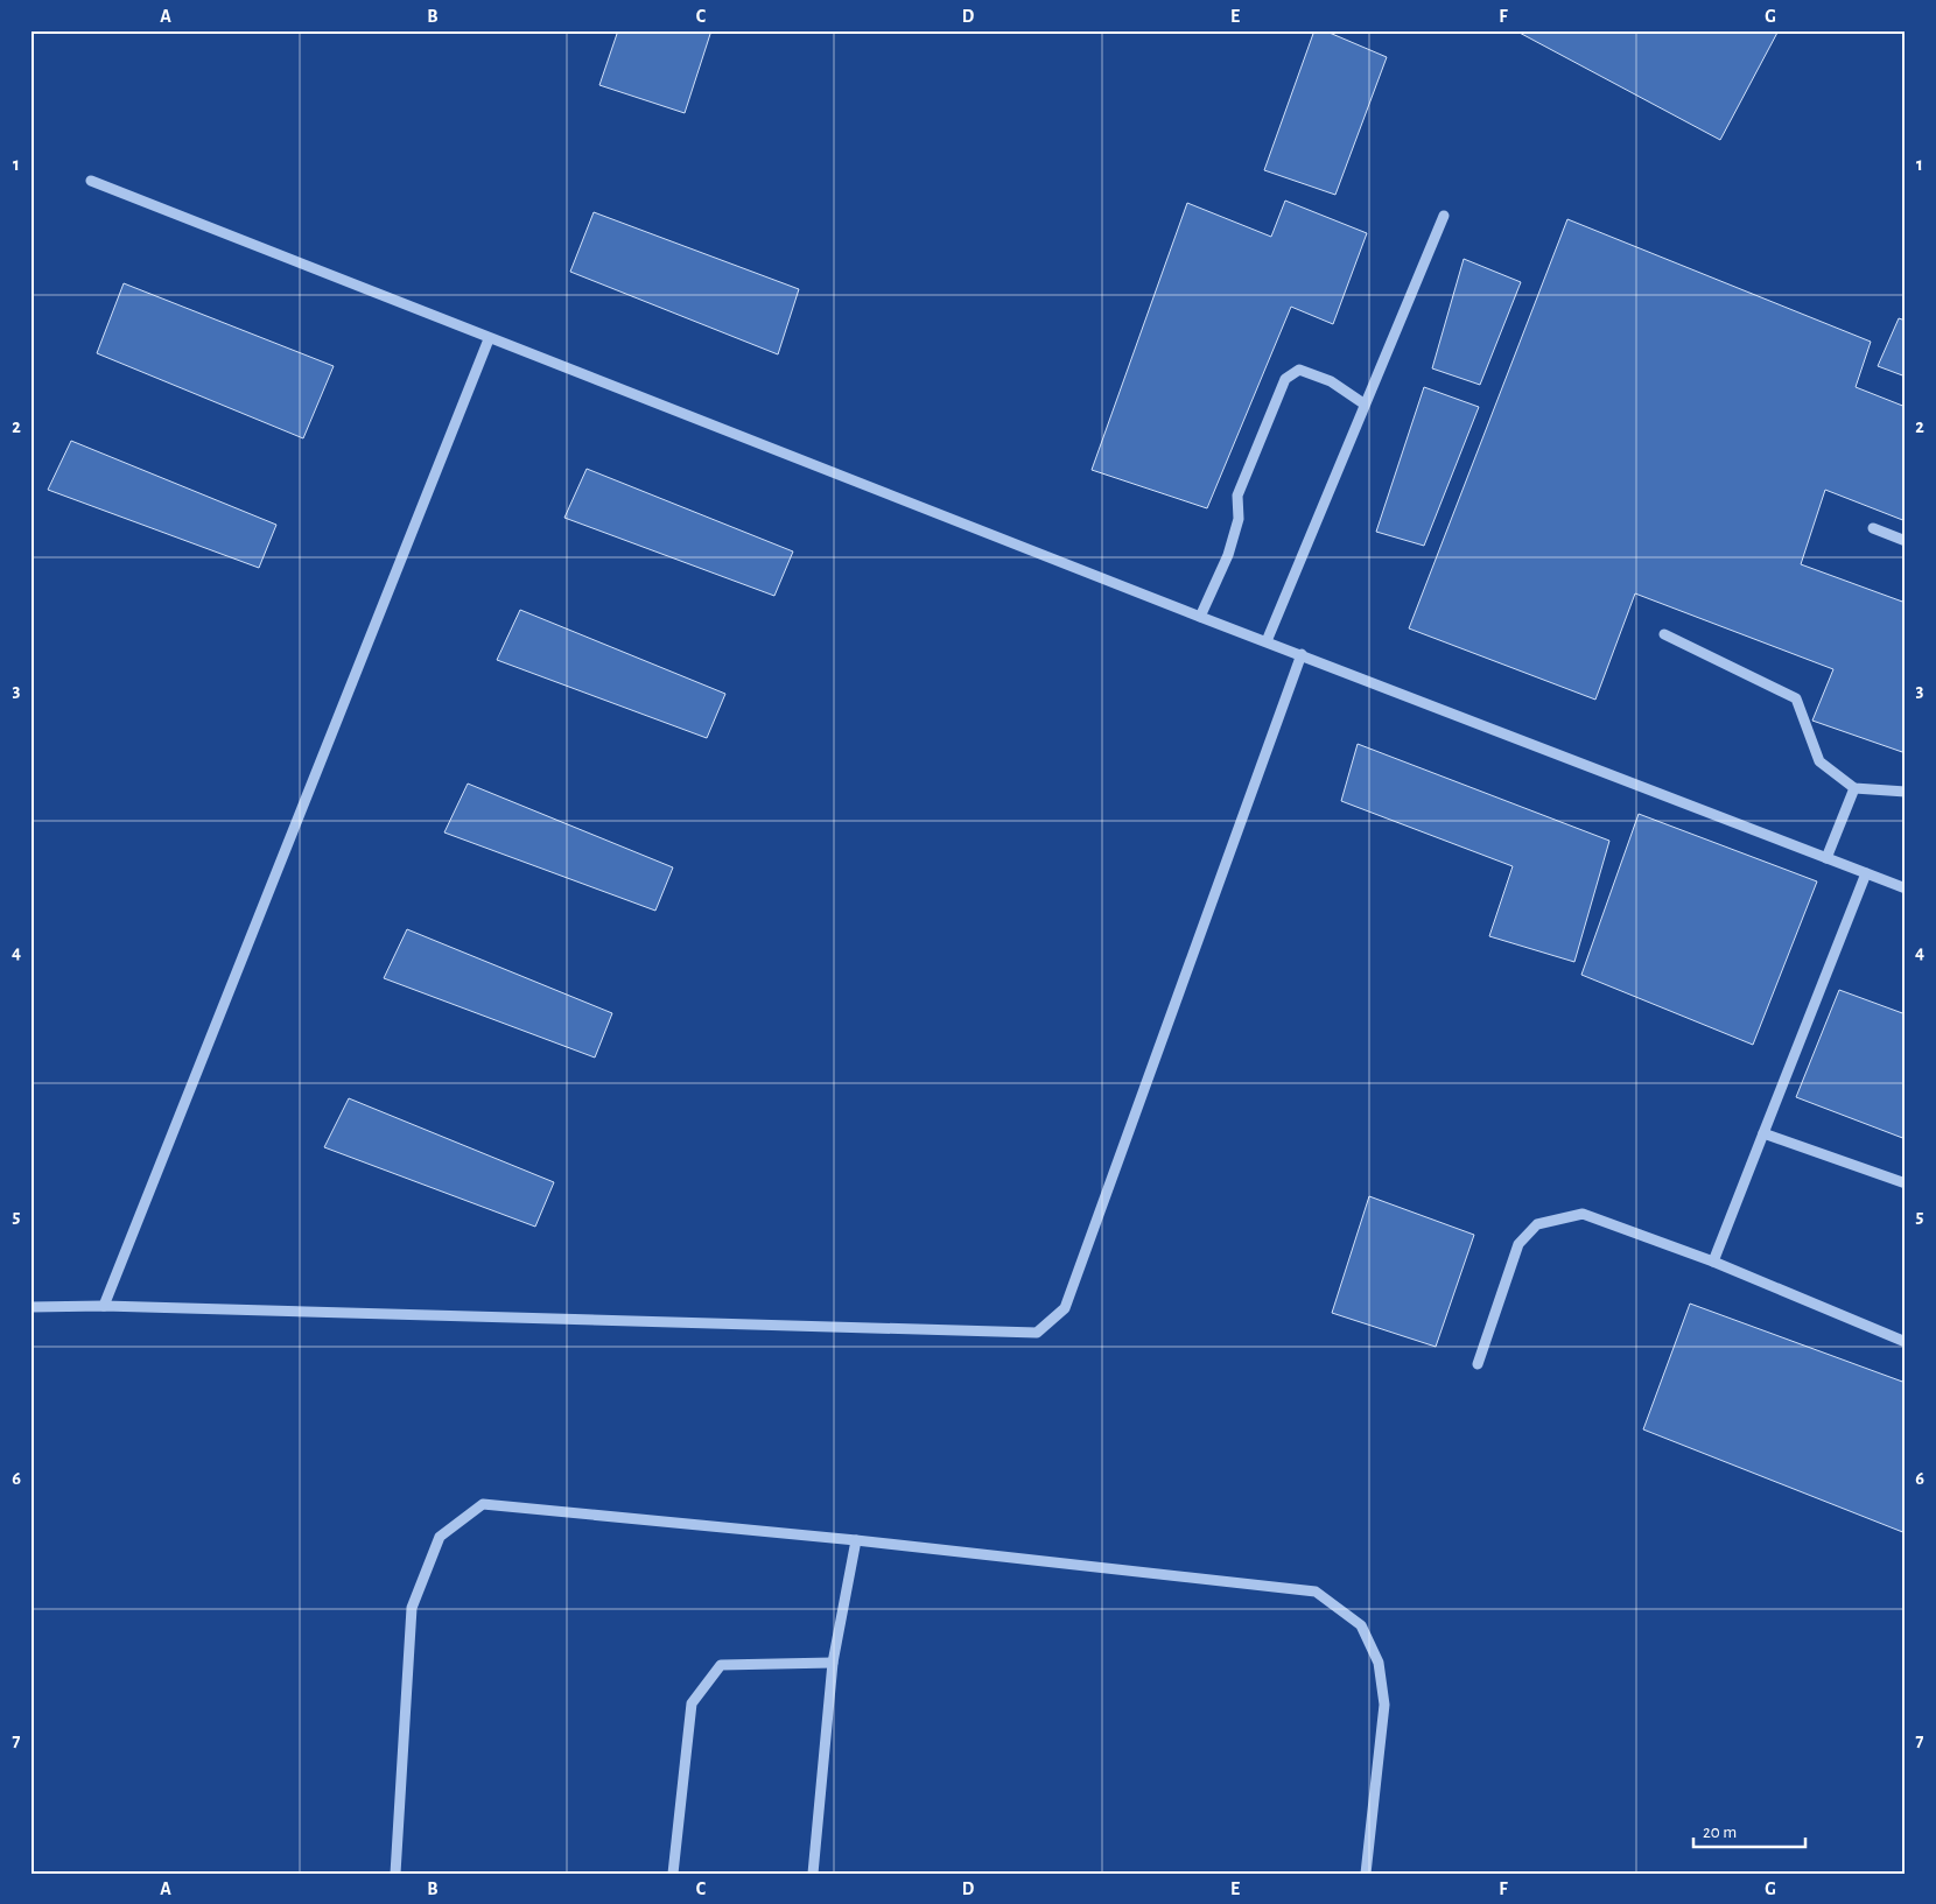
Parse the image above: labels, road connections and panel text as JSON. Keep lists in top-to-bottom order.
{
  "scale_bar": "20 m",
  "grid": {
    "columns": [
      "A",
      "B",
      "C",
      "D",
      "E",
      "F",
      "G"
    ],
    "rows": [
      "1",
      "2",
      "3",
      "4",
      "5",
      "6",
      "7"
    ]
  }
}
